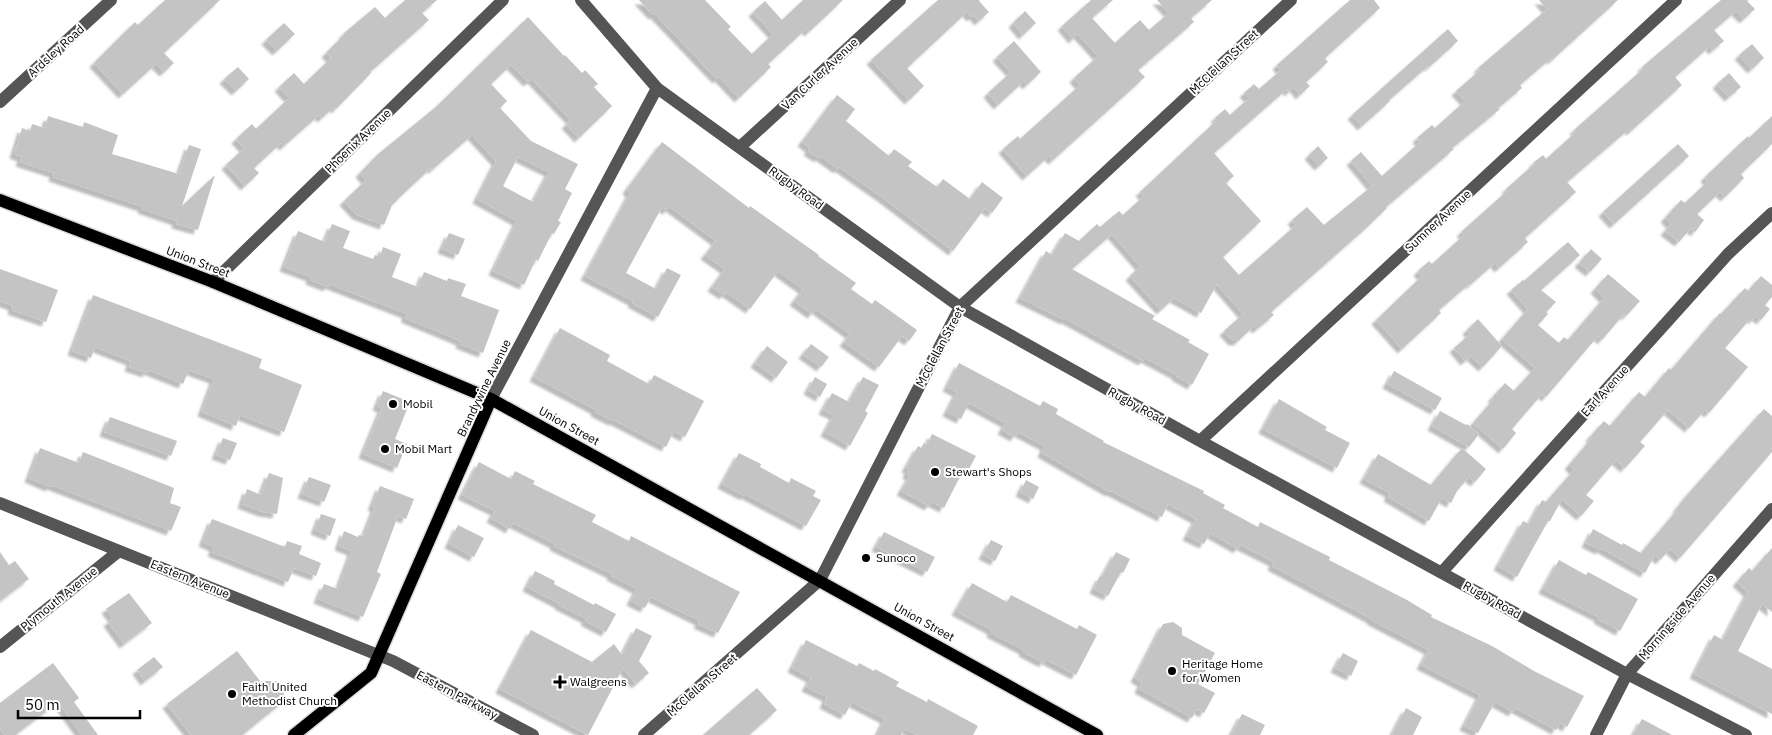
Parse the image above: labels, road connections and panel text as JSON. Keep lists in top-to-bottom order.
{
  "streets": {
    "main road": ["Union Street", "Brandywine Avenue"],
    "street": [
      "Ardsley Road",
      "McClellan Street",
      "Van Curler Avenue",
      "Phoenix Avenue",
      "Rugby Road",
      "Sumner Avenue",
      "Earl Avenue",
      "Eastern Avenue",
      "Plymouth Avenue",
      "Morningside Avenue",
      "Eastern Parkway"
    ]
  },
  "crossings": [
    ["McClellan Street", "Rugby Road"],
    ["McClellan Street", "Union Street"],
    ["Van Curler Avenue", "Rugby Road"],
    ["Phoenix Avenue", "Union Street"],
    ["Rugby Road", "Sumner Avenue"],
    ["Rugby Road", "Brandywine Avenue"],
    ["Rugby Road", "Earl Avenue"],
    ["Rugby Road", "Morningside Avenue"],
    ["Union Street", "Brandywine Avenue"],
    ["Brandywine Avenue", "Eastern Avenue"],
    ["Brandywine Avenue", "Eastern Parkway"],
    ["Eastern Avenue", "Plymouth Avenue"],
    ["Eastern Avenue", "Eastern Parkway"]
  ],
  "places": {
    "other": [
      "Mobil",
      "Mobil Mart",
      "Stewart's Shops",
      "Sunoco",
      "Heritage Home for Women",
      "Faith United Methodist Church"
    ],
    "health": ["Walgreens"]
  },
  "scale_bar": "50 m"
}
